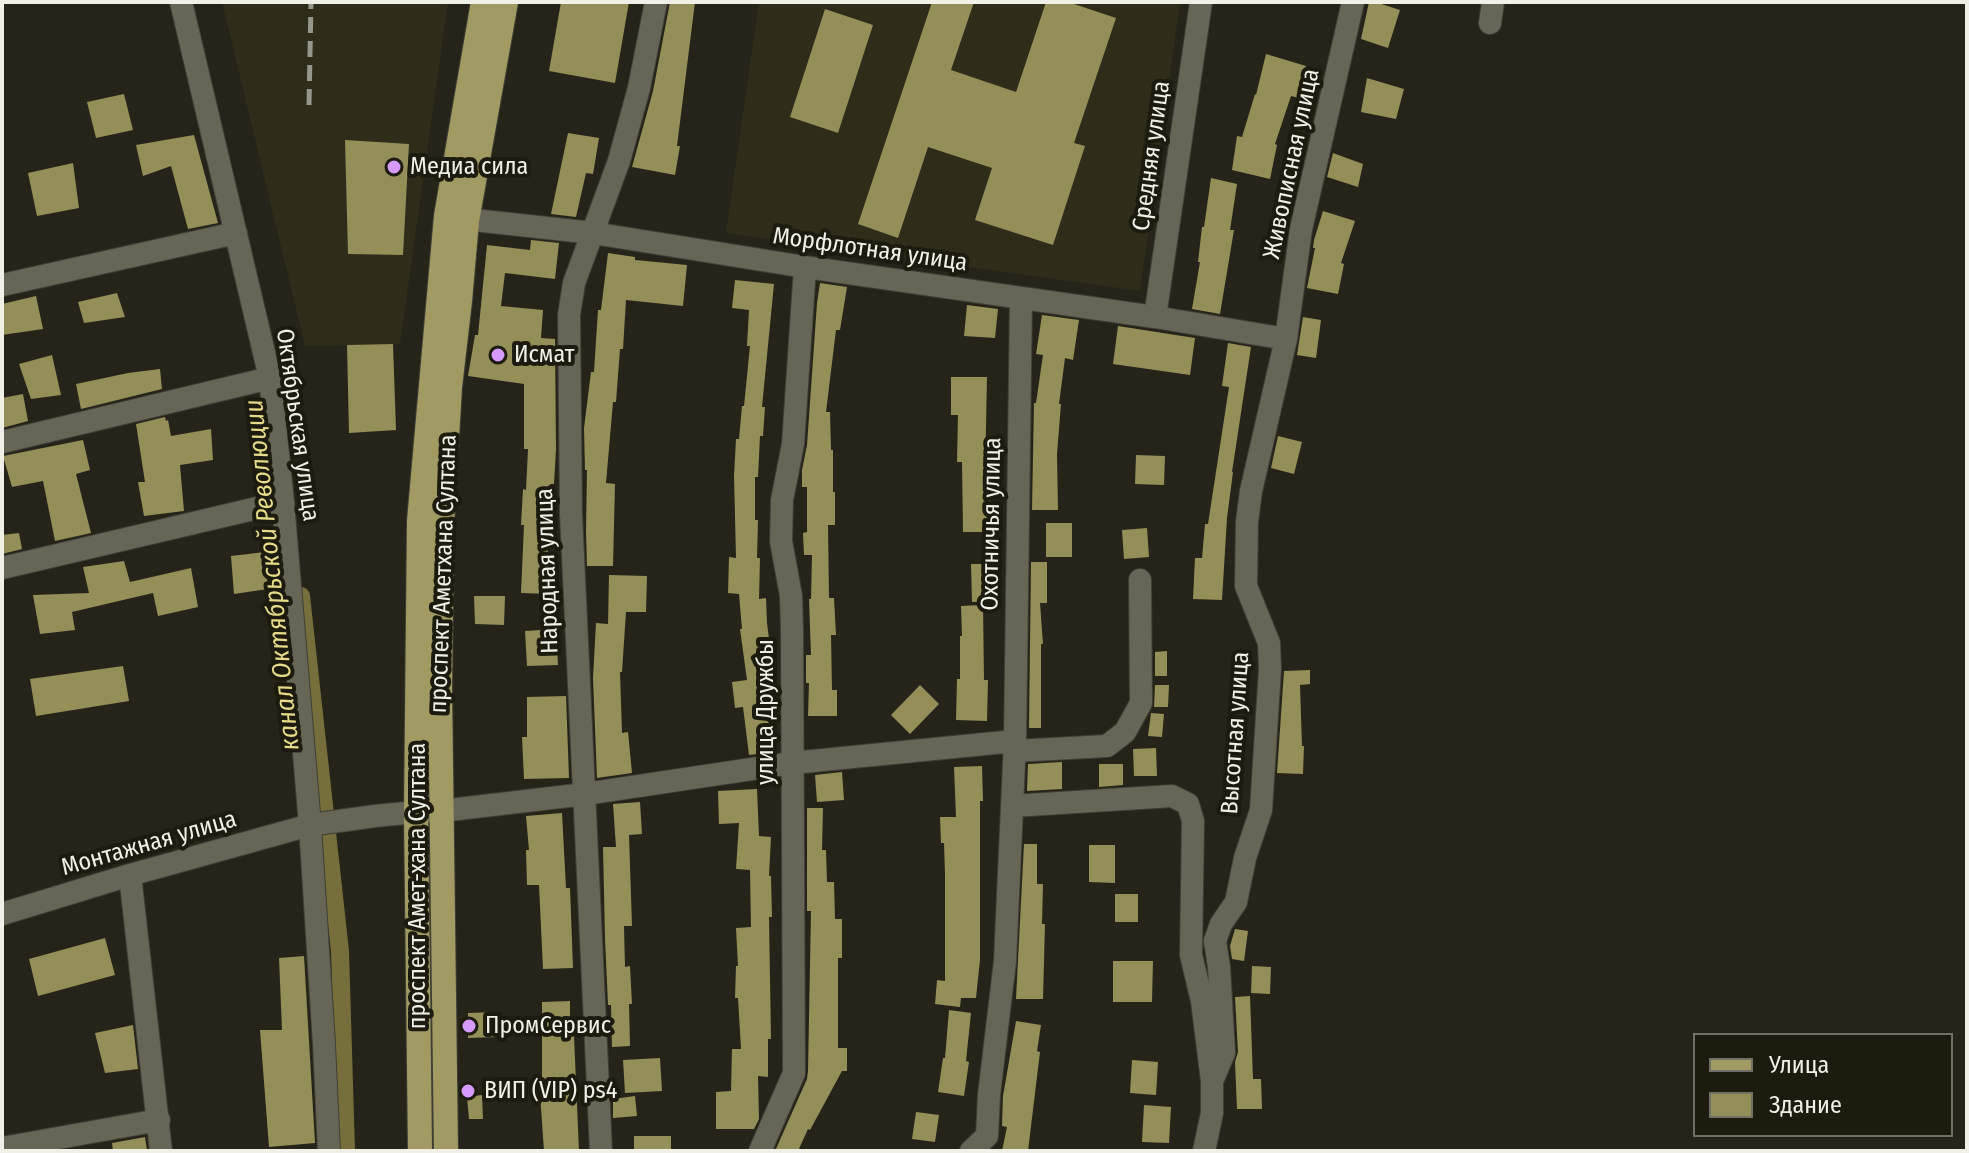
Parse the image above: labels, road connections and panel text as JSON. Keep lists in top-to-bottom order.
{
  "streets": {
    "main road": ["проспект Аметхана Султана", "проспект Амет-хана Султана"],
    "street": [
      "Средняя улица",
      "Живописная улица",
      "Морфлотная улица",
      "Октябрьская улица",
      "Охотничья улица",
      "Народная улица",
      "улица Дружбы",
      "Высотная улица",
      "Монтажная улица"
    ]
  },
  "crossings": [
    ["Средняя улица", "Морфлотная улица"],
    ["Живописная улица", "Морфлотная улица"],
    ["Живописная улица", "Высотная улица"],
    ["Морфлотная улица", "Охотничья улица"],
    ["Морфлотная улица", "Народная улица"],
    ["Морфлотная улица", "проспект Аметхана Султана"],
    ["Морфлотная улица", "улица Дружбы"],
    ["Морфлотная улица", "Высотная улица"],
    ["Морфлотная улица", "проспект Амет-хана Султана"],
    ["Октябрьская улица", "Монтажная улица"],
    ["Охотничья улица", "Высотная улица"],
    ["Охотничья улица", "Монтажная улица"],
    ["Народная улица", "Монтажная улица"],
    ["проспект Аметхана Султана", "Монтажная улица"],
    ["проспект Аметхана Султана", "проспект Амет-хана Султана"],
    ["улица Дружбы", "Монтажная улица"],
    ["Монтажная улица", "проспект Амет-хана Султана"]
  ],
  "water": ["канал Октябрьской Революции"],
  "places": [
    "Медиа сила",
    "Исмат",
    "ПромСервис",
    "ВИП (VIP) ps4"
  ],
  "legend": ["Улица", "Здание"]
}
